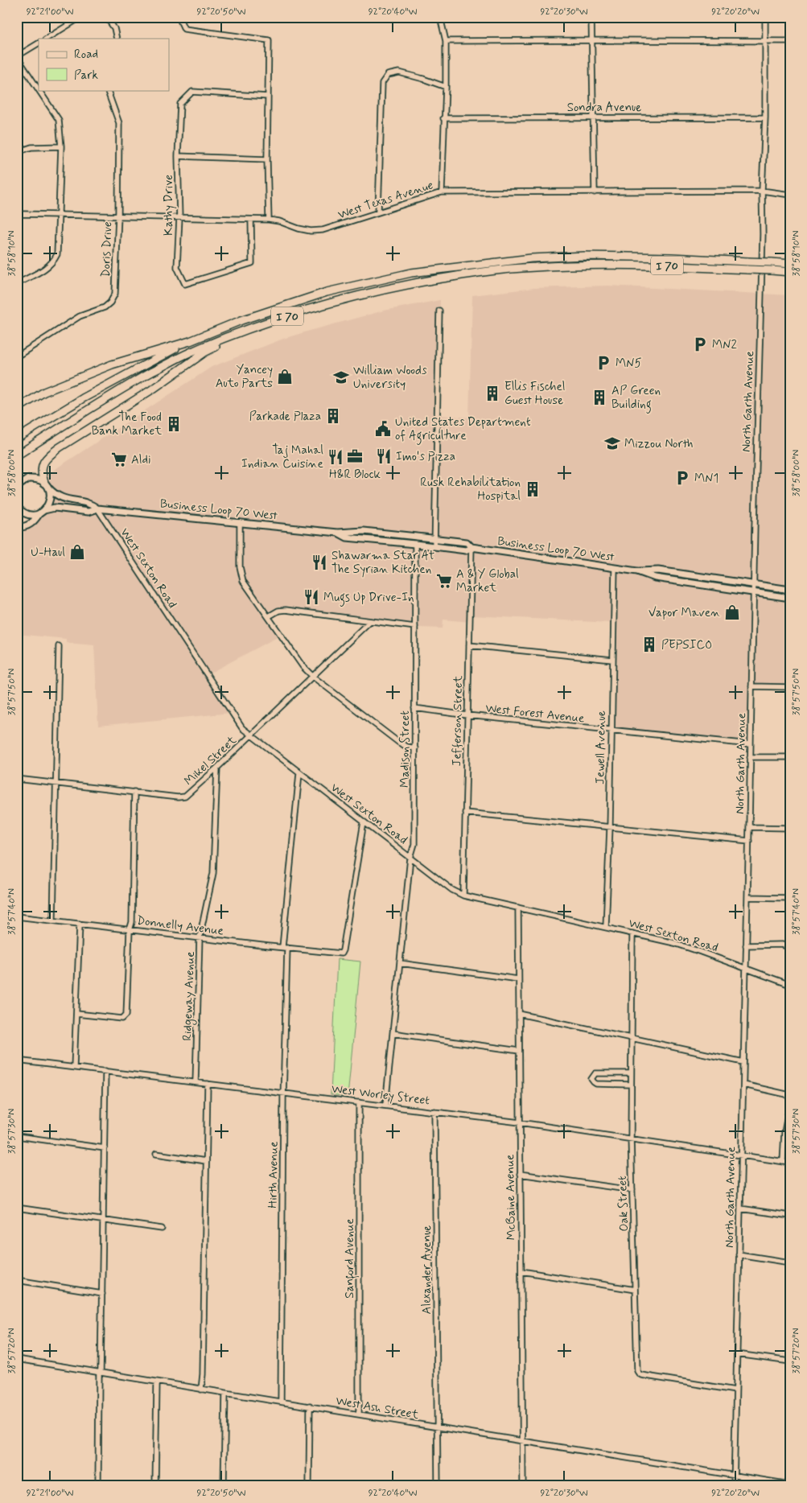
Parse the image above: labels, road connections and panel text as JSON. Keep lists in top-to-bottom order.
{
  "streets": {
    "highway": ["I 70"],
    "main road": ["Business Loop 70 West"],
    "street": [
      "Sondra Avenue",
      "West Texas Avenue",
      "Kathy Drive",
      "Doris Drive",
      "North Garth Avenue",
      "West Sexton Road",
      "West Forest Avenue",
      "Jefferson Street",
      "Jewell Avenue",
      "Madison Street",
      "Mikel Street",
      "Donnelly Avenue",
      "Ridgeway Avenue",
      "West Worley Street",
      "Hirth Avenue",
      "McBaine Avenue",
      "Oak Street",
      "Sanford Avenue",
      "Alexander Avenue",
      "West Ash Street"
    ]
  },
  "crossings": [
    ["Sondra Avenue", "North Garth Avenue"],
    ["West Texas Avenue", "Kathy Drive"],
    ["West Texas Avenue", "Doris Drive"],
    ["West Texas Avenue", "North Garth Avenue"],
    ["North Garth Avenue", "Business Loop 70 West"],
    ["North Garth Avenue", "West Sexton Road"],
    ["North Garth Avenue", "West Forest Avenue"],
    ["North Garth Avenue", "West Worley Street"],
    ["North Garth Avenue", "Oak Street"],
    ["North Garth Avenue", "West Ash Street"],
    ["Business Loop 70 West", "West Sexton Road"],
    ["Business Loop 70 West", "Jefferson Street"],
    ["Business Loop 70 West", "Jewell Avenue"],
    ["Business Loop 70 West", "Madison Street"],
    ["West Sexton Road", "Jefferson Street"],
    ["West Sexton Road", "Jewell Avenue"],
    ["West Sexton Road", "Madison Street"],
    ["West Sexton Road", "Mikel Street"],
    ["West Sexton Road", "Donnelly Avenue"],
    ["West Sexton Road", "Hirth Avenue"],
    ["West Sexton Road", "McBaine Avenue"],
    ["West Sexton Road", "Oak Street"],
    ["West Forest Avenue", "Jefferson Street"],
    ["West Forest Avenue", "Jewell Avenue"],
    ["West Forest Avenue", "Madison Street"],
    ["Madison Street", "West Worley Street"],
    ["Mikel Street", "Ridgeway Avenue"],
    ["Donnelly Avenue", "Ridgeway Avenue"],
    ["Donnelly Avenue", "Hirth Avenue"],
    ["Ridgeway Avenue", "West Worley Street"],
    ["West Worley Street", "Hirth Avenue"],
    ["West Worley Street", "McBaine Avenue"],
    ["West Worley Street", "Oak Street"],
    ["West Worley Street", "Sanford Avenue"],
    ["West Worley Street", "Alexander Avenue"],
    ["Hirth Avenue", "West Ash Street"],
    ["McBaine Avenue", "West Ash Street"],
    ["Sanford Avenue", "West Ash Street"],
    ["Alexander Avenue", "West Ash Street"]
  ],
  "places": {
    "parking": ["MN2", "MN5", "MN1"],
    "shop": ["Yancey Auto Parts", "U-Haul", "Vapor Maven"],
    "school or university": ["William Woods University", "Mizzou North"],
    "building": [
      "Ellis Fischel Guest House",
      "AP Green Building",
      "Parkade Plaza",
      "The Food Bank Market",
      "Rusk Rehabilitation Hospital",
      "PEPSICO"
    ],
    "public building": ["United States Department of Agriculture"],
    "office": ["H&R Block"],
    "restaurant": [
      "Imo's Pizza",
      "Taj Mahal Indian Cuisine",
      "Shawarma Star At The Syrian Kitchen",
      "Mugs Up Drive-In"
    ],
    "supermarket": ["Aldi", "A & Y Global Market"]
  },
  "legend": ["Road", "Park"],
  "coordinates": [
    "92°21'00\"W",
    "92°20'50\"W",
    "92°20'40\"W",
    "92°20'30\"W",
    "92°20'20\"W",
    "38°58'10\"N",
    "38°58'00\"N",
    "38°57'50\"N",
    "38°57'40\"N",
    "38°57'30\"N",
    "38°57'20\"N"
  ]
}
